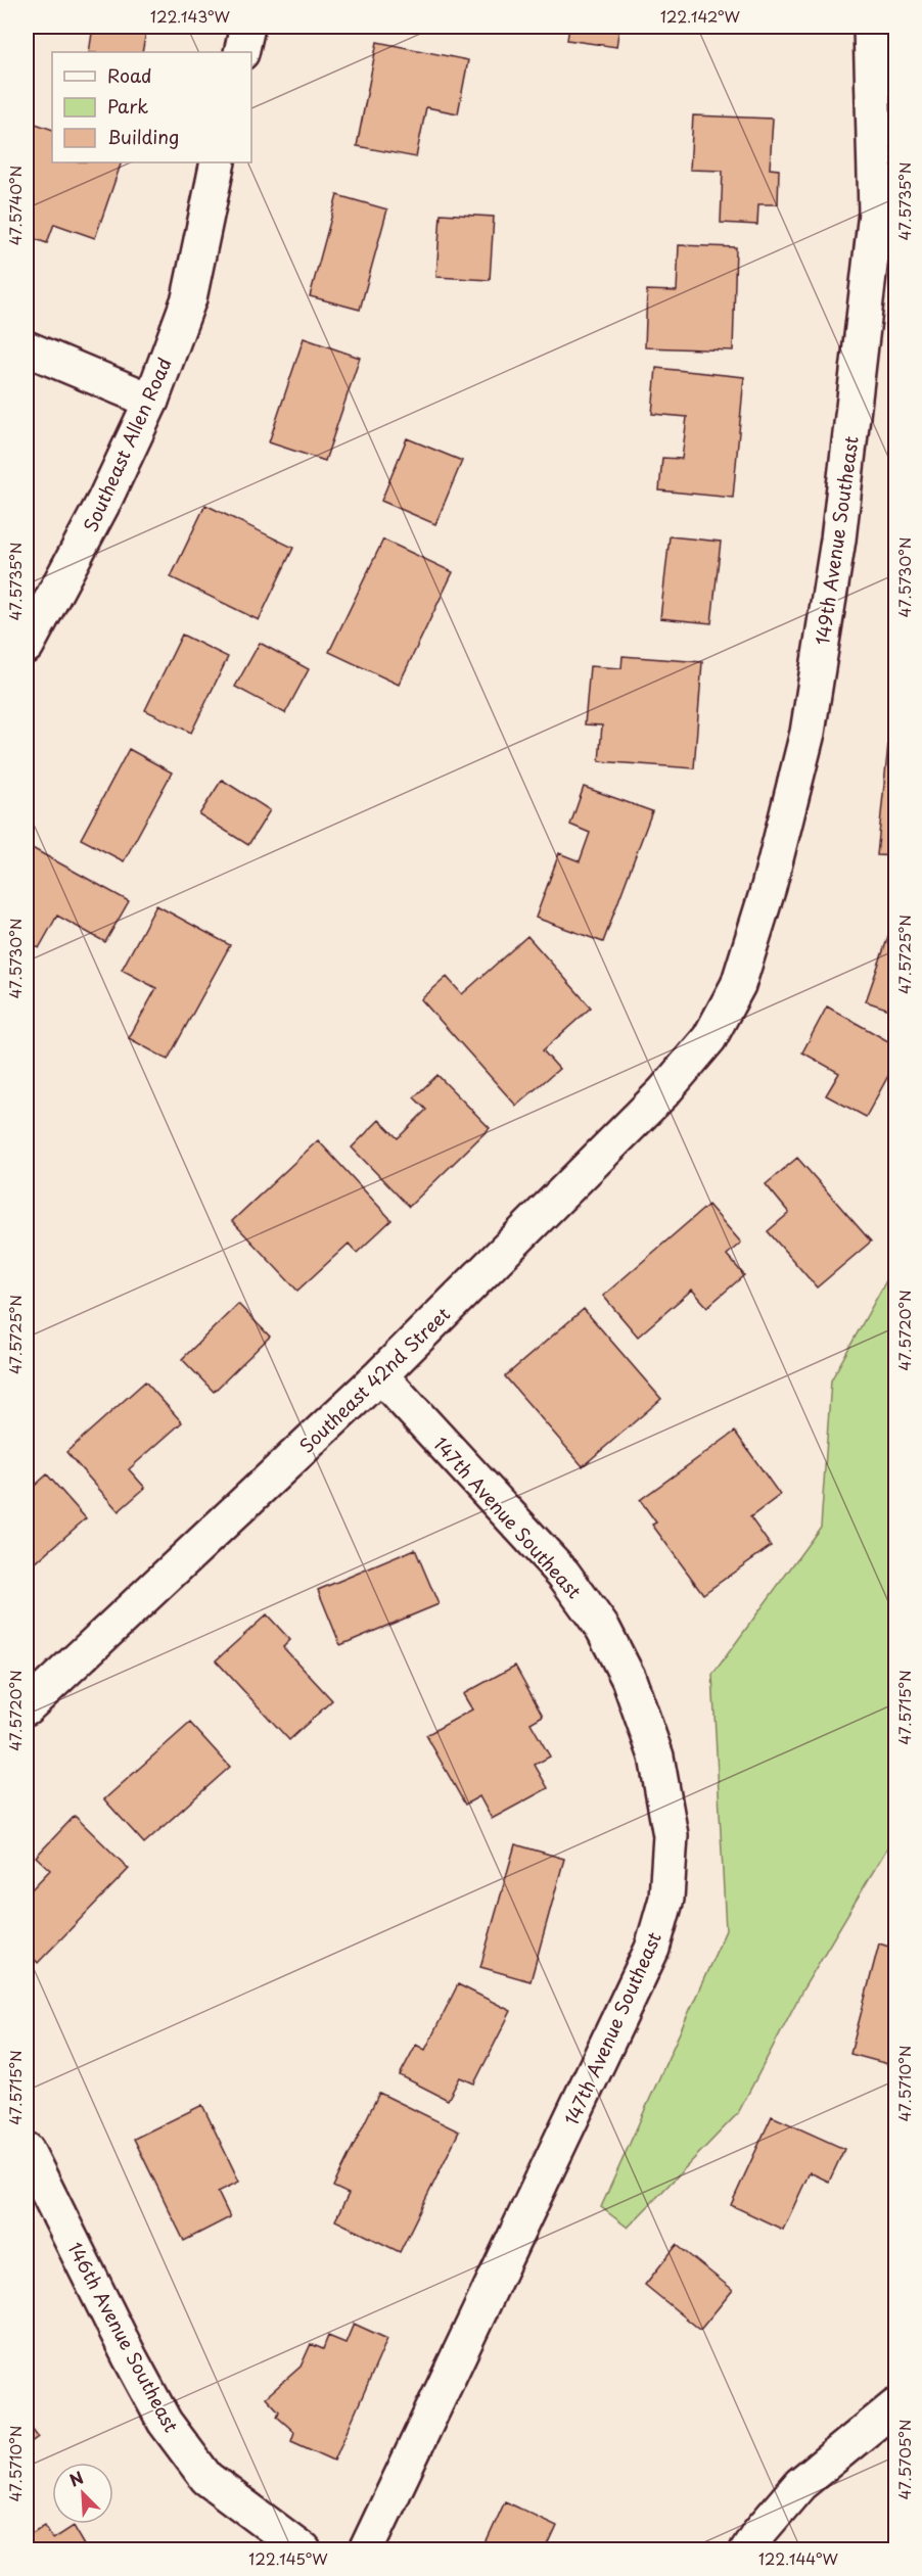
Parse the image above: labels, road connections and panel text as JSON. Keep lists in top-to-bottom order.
{
  "streets": {
    "street": [
      "Southeast Allen Road",
      "149th Avenue Southeast",
      "Southeast 42nd Street",
      "147th Avenue Southeast",
      "146th Avenue Southeast"
    ]
  },
  "crossings": [
    ["149th Avenue Southeast", "Southeast 42nd Street"],
    ["Southeast 42nd Street", "147th Avenue Southeast"]
  ],
  "legend": ["Road", "Park", "Building"],
  "north": "top left",
  "coordinates": [
    "122.143°W",
    "122.142°W",
    "47.5735°N",
    "47.5740°N",
    "47.5730°N",
    "47.5725°N",
    "47.5720°N",
    "47.5715°N",
    "47.5710°N",
    "47.5705°N",
    "122.145°W",
    "122.144°W"
  ]
}
